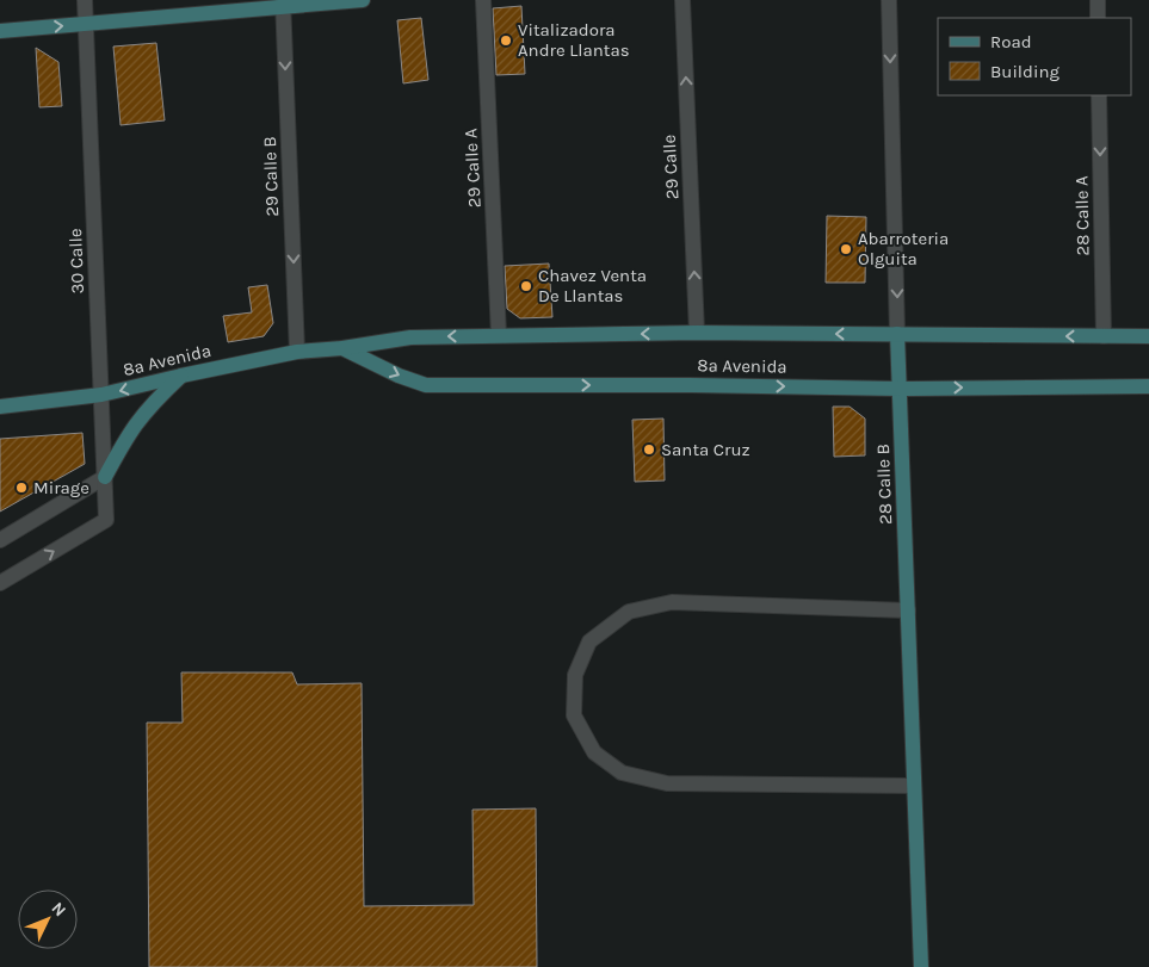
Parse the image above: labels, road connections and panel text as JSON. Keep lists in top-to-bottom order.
{
  "streets": {
    "main road": ["8a Avenida", "28 Calle B"],
    "street": [
      "29 Calle",
      "29 Calle A",
      "29 Calle B",
      "28 Calle A",
      "30 Calle"
    ]
  },
  "crossings": [
    ["29 Calle", "8a Avenida"],
    ["29 Calle A", "8a Avenida"],
    ["29 Calle B", "8a Avenida"],
    ["28 Calle A", "8a Avenida"],
    ["30 Calle", "8a Avenida"],
    ["8a Avenida", "28 Calle B"]
  ],
  "one_way": ["29 Calle", "29 Calle B", "28 Calle A"],
  "places": [
    "Vitalizadora Andre Llantas",
    "Abarroteria Olguita",
    "Chavez Venta De Llantas",
    "Santa Cruz",
    "Mirage"
  ],
  "legend": ["Road", "Building"],
  "north": "top right"
}
